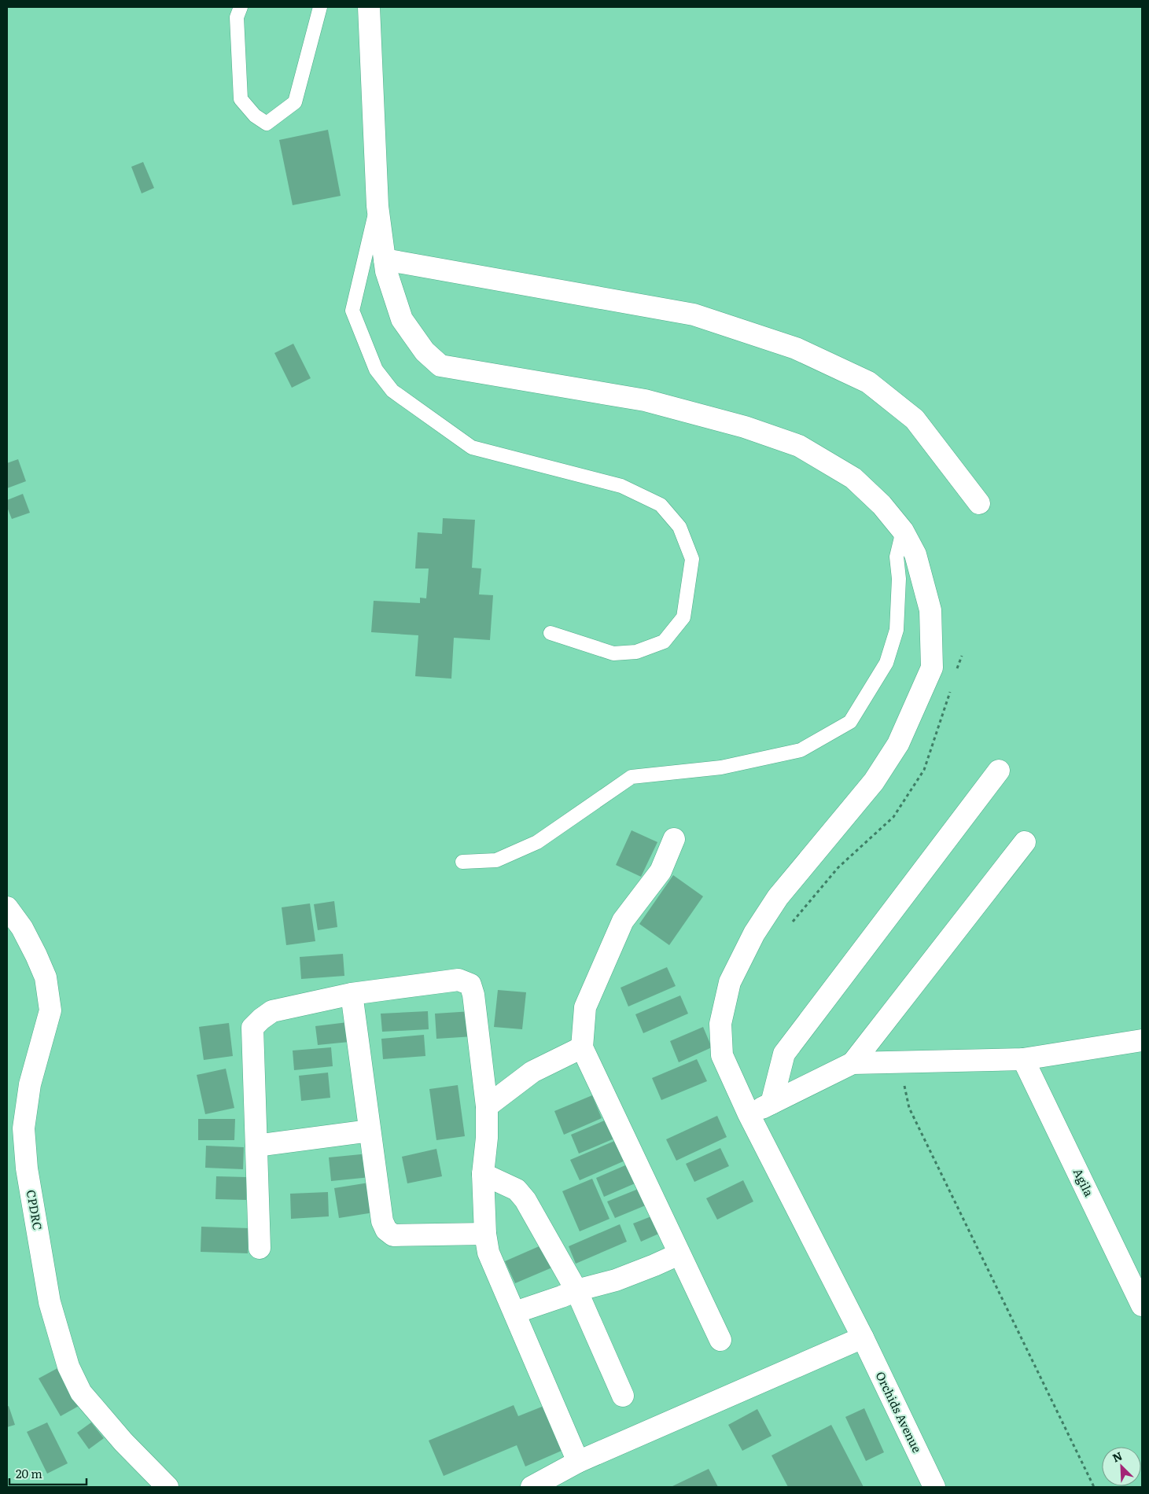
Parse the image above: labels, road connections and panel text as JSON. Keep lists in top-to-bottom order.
{
  "streets": {
    "street": ["Agila", "CPDRC", "Orchids Avenue"]
  },
  "scale_bar": "20 m",
  "north": "top left"
}
